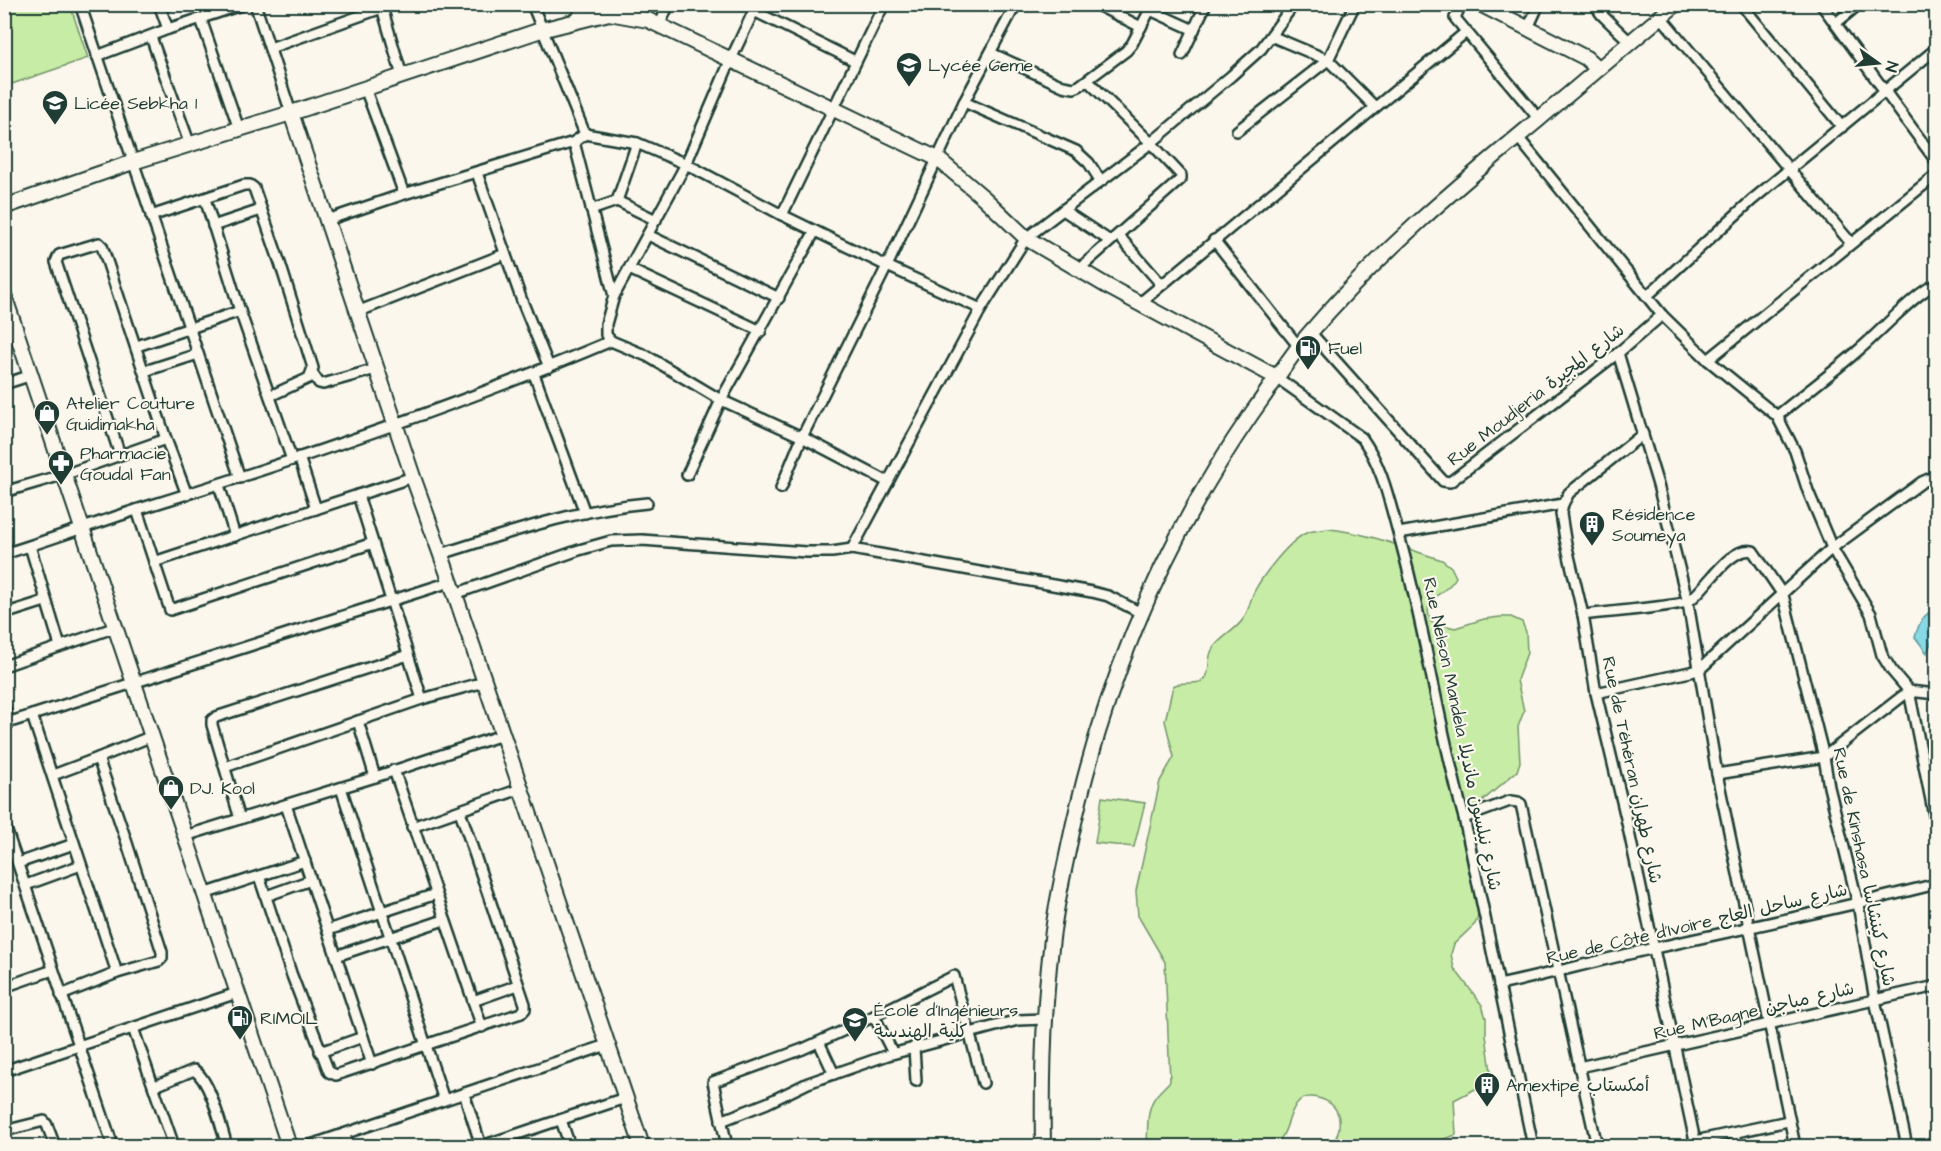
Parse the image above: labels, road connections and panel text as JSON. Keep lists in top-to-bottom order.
{
  "streets": {
    "street": [
      "Rue Moudjeria شارع المجيرة",
      "Rue Nelson Mandela شارع نيلسون مانديلا",
      "Rue de Téhéran شارع طهران",
      "Rue de Kinshasa شارع كينشاسا",
      "Rue de Côte d'Ivoire شارع ساحل العاج",
      "Rue M'Bagne شارع مباجن"
    ]
  },
  "crossings": [
    ["Rue Nelson Mandela شارع نيلسون مانديلا", "Rue de Côte d'Ivoire شارع ساحل العاج"],
    ["Rue de Téhéran شارع طهران", "Rue de Côte d'Ivoire شارع ساحل العاج"],
    ["Rue de Téhéran شارع طهران", "Rue M'Bagne شارع مباجن"],
    ["Rue de Kinshasa شارع كينشاسا", "Rue de Côte d'Ivoire شارع ساحل العاج"],
    ["Rue de Kinshasa شارع كينشاسا", "Rue M'Bagne شارع مباجن"]
  ],
  "places": {
    "school or university": ["Lycée 6eme", "Licée Sebkha 1", "École d'Ingénieurs كلية الهندسة"],
    "fuel station": ["Fuel", "RIMOIL"],
    "shop": ["Atelier Couture Guidimakha", "DJ. Kool"],
    "pharmacy": ["Pharmacie Goudal Fan"],
    "building": ["Résidence Soumeya", "Amextipe أمكستاب"]
  },
  "north": "right"
}
